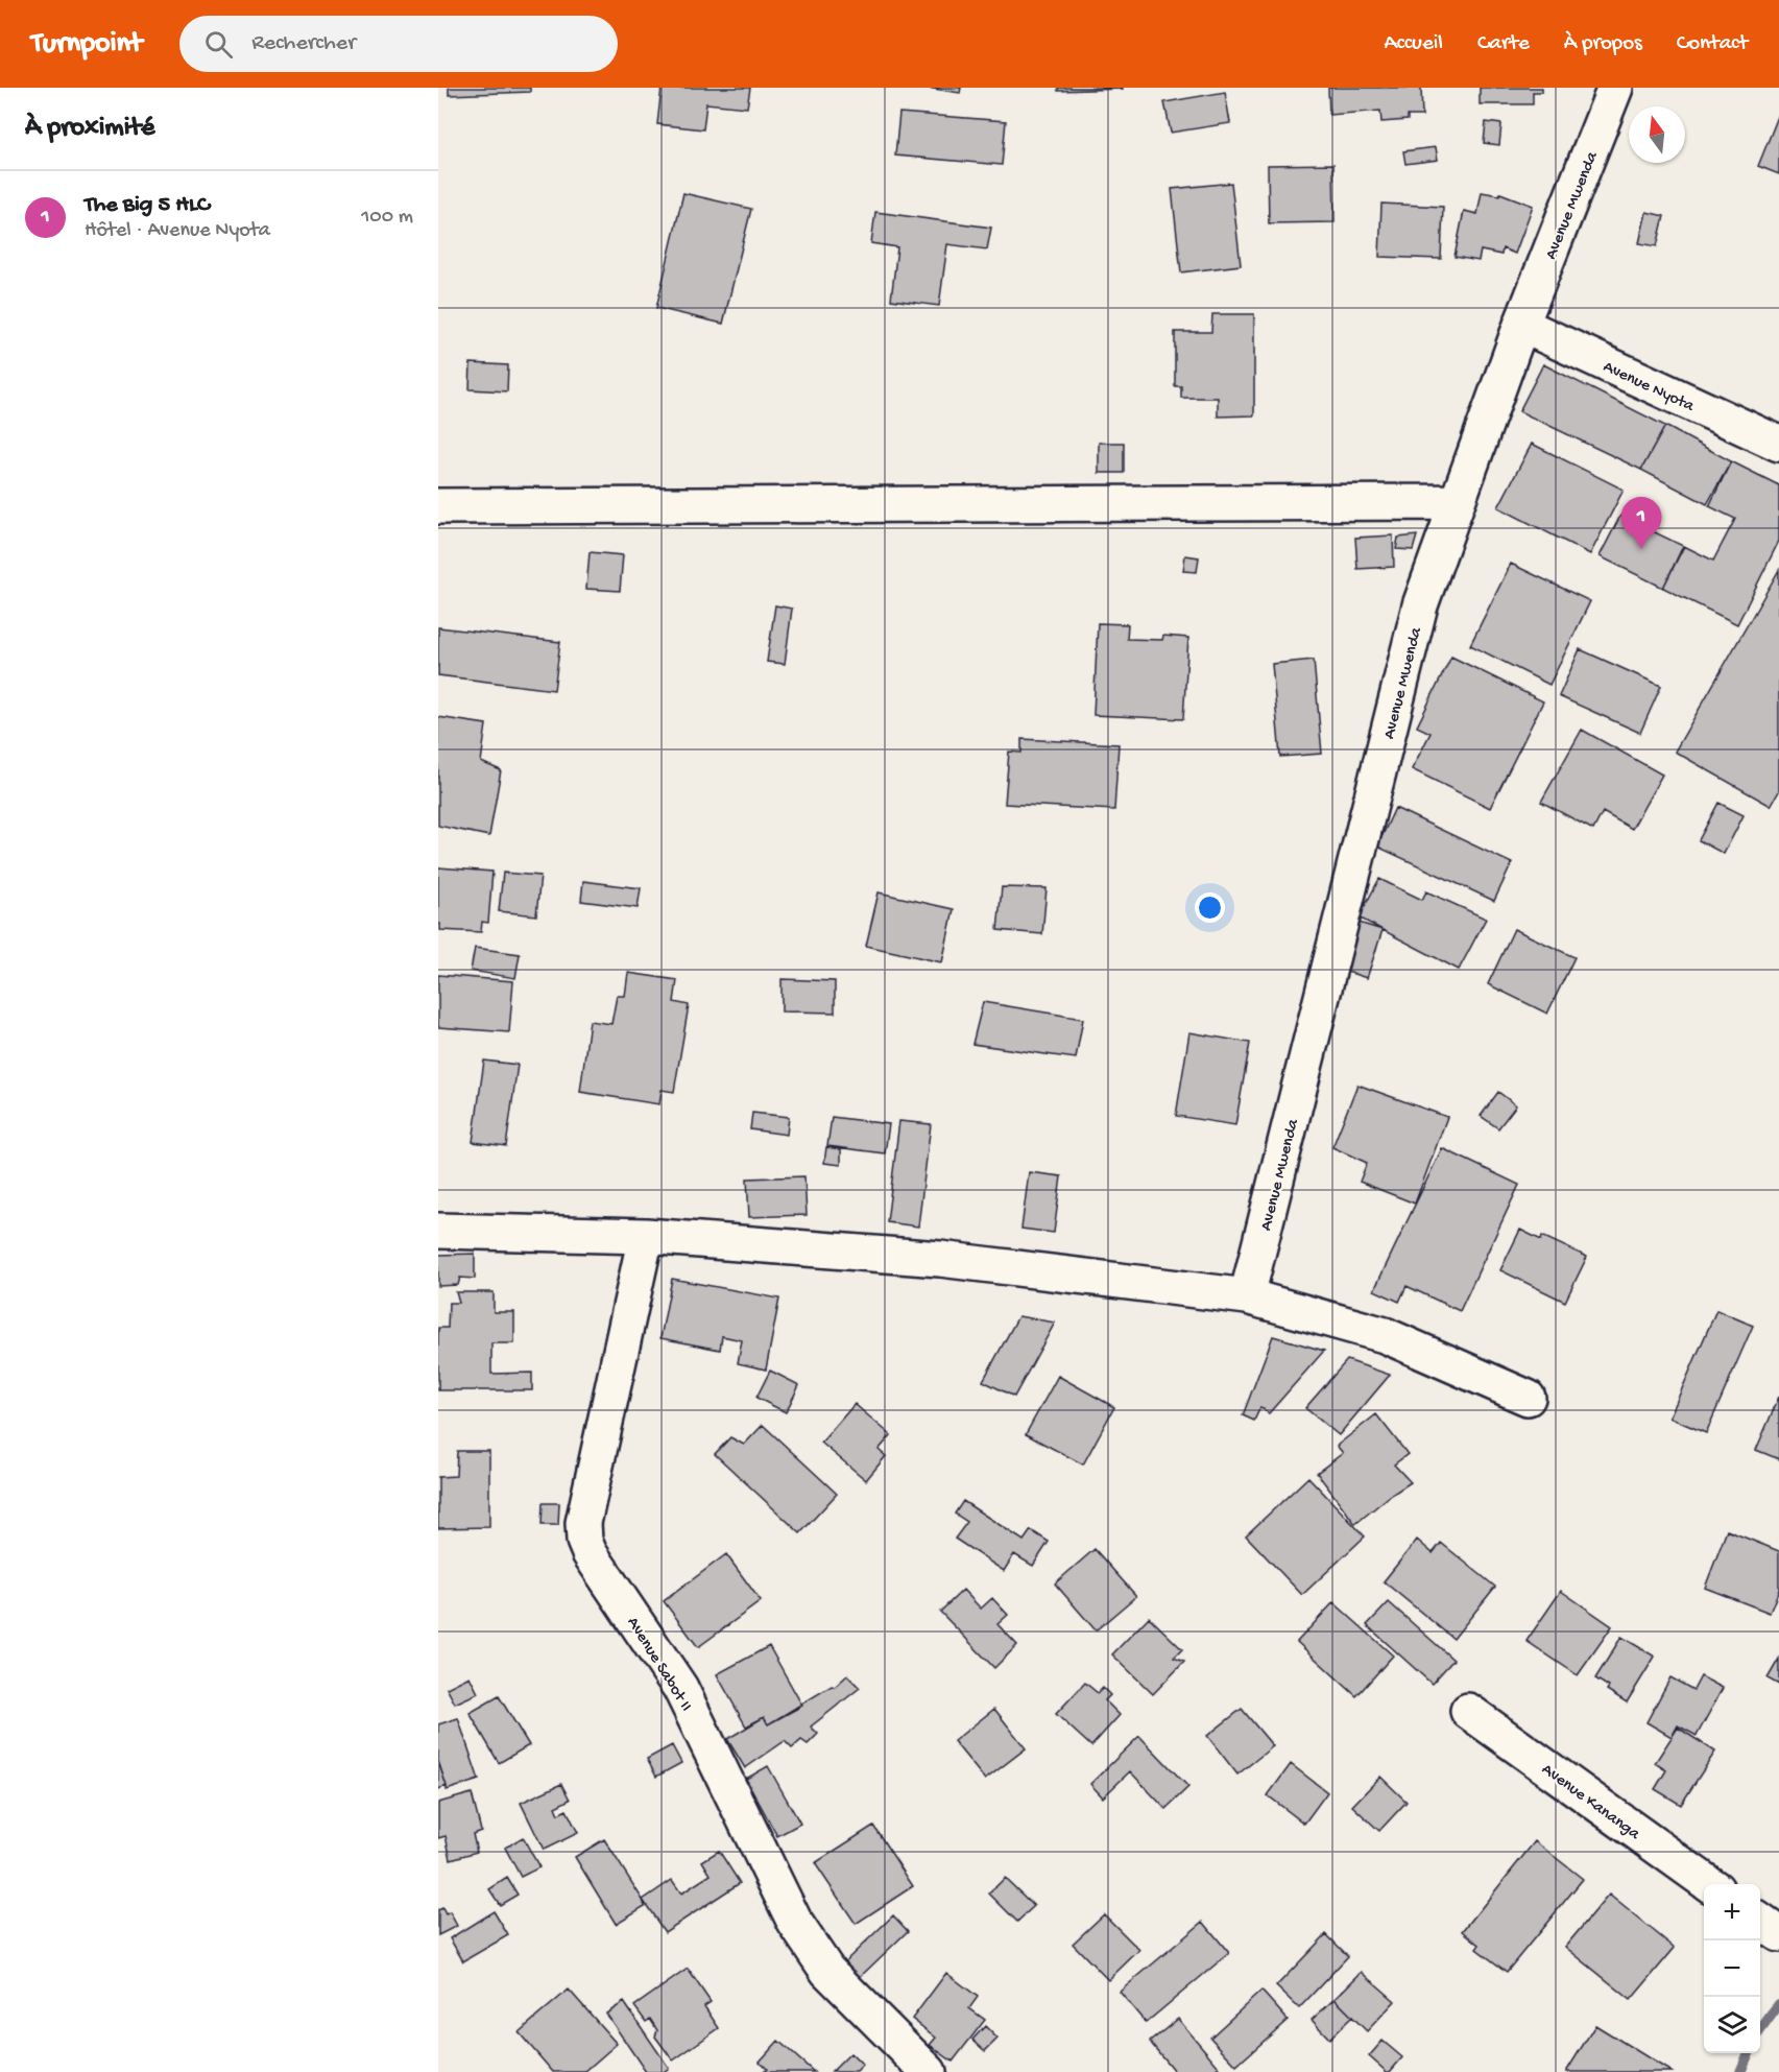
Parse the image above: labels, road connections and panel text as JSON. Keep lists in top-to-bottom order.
{
  "streets": {
    "street": [
      "Avenue Mwenda",
      "Avenue Nyota",
      "Avenue Sabot II",
      "Avenue Kananga"
    ]
  },
  "crossings": [
    ["Avenue Mwenda", "Avenue Nyota"]
  ],
  "north": "top",
  "page": {
    "header": "Turnpoint",
    "search": "Rechercher",
    "nav": [
      "Accueil",
      "Carte",
      "À propos",
      "Contact"
    ],
    "heading": "À proximité",
    "list": [
      {
        "mark": "1",
        "name": "The Big 5 HLC",
        "note": "Hôtel · Avenue Nyota",
        "value": "100 m"
      }
    ],
    "pins": "1",
    "map_buttons": ["+", "−"]
  }
}
